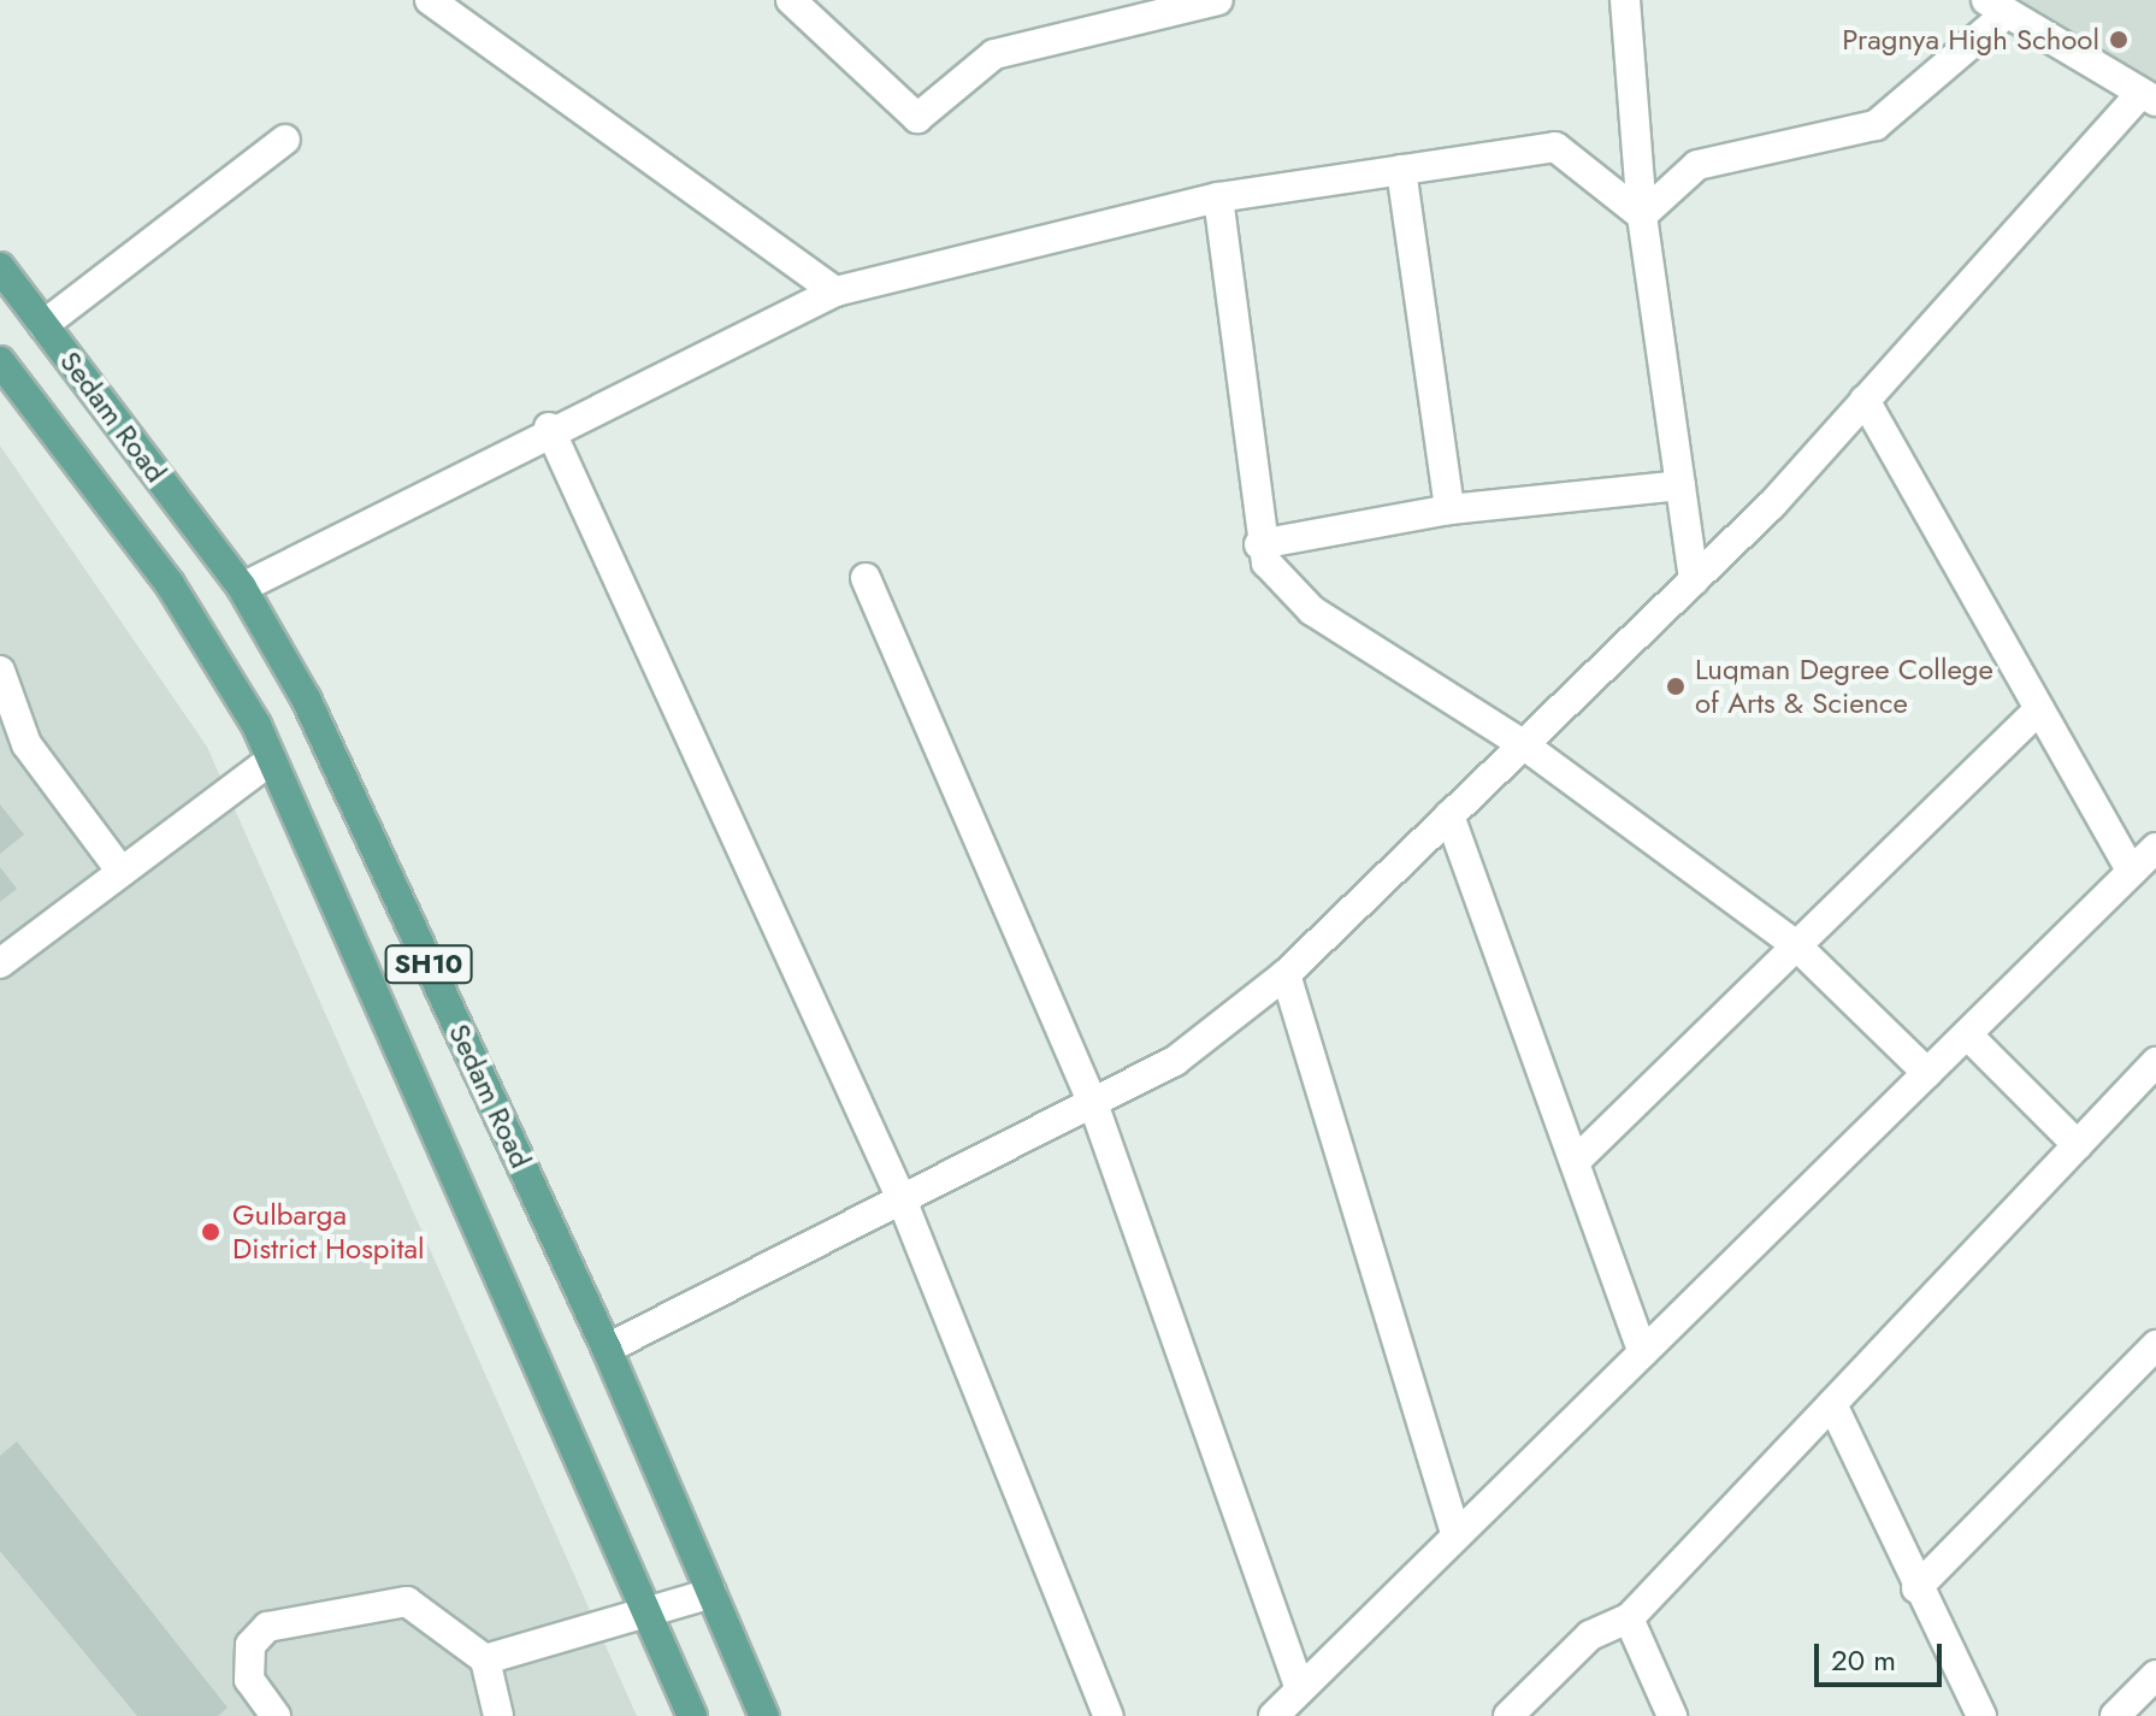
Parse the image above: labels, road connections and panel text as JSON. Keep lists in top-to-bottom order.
{
  "streets": {
    "main road": ["Sedam Road", "SH10"]
  },
  "places": ["Pragnya High School", "Luqman Degree College of Arts & Science", "Gulbarga District Hospital"],
  "scale_bar": "20 m"
}
